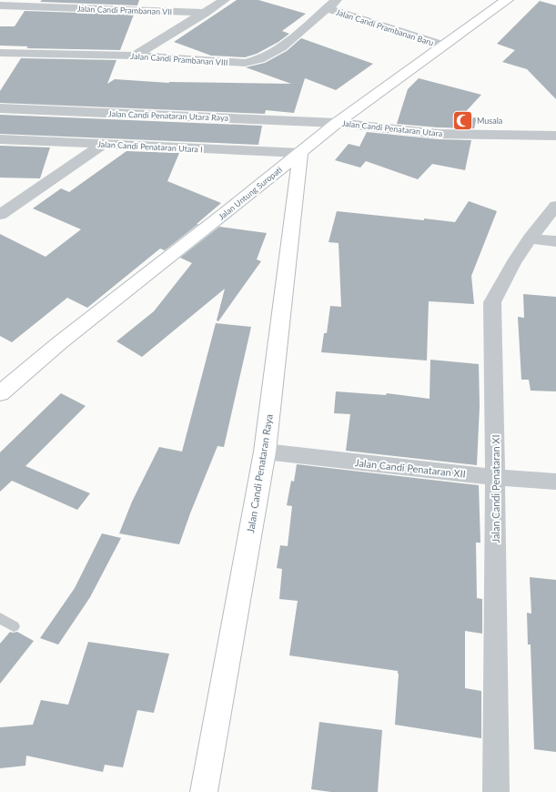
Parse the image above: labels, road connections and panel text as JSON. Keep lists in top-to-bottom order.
{
  "streets": {
    "main road": ["Jalan Untung Suropati", "Jalan Candi Penataran Raya"],
    "street": [
      "Jalan Candi Prambanan VII",
      "Jalan Candi Prambanan Baru",
      "Jalan Candi Prambanan VIII",
      "Jalan Candi Penataran Utara Raya",
      "Jalan Candi Penataran Utara",
      "Jalan Candi Penataran Utara I",
      "Jalan Candi Penataran XII",
      "Jalan Candi Penataran XI"
    ]
  },
  "crossings": [
    ["Jalan Candi Prambanan Baru", "Jalan Candi Prambanan VIII"],
    ["Jalan Candi Prambanan Baru", "Jalan Untung Suropati"],
    ["Jalan Candi Penataran Utara Raya", "Jalan Candi Penataran Utara"],
    ["Jalan Candi Penataran Utara Raya", "Jalan Untung Suropati"],
    ["Jalan Candi Penataran Utara", "Jalan Untung Suropati"],
    ["Jalan Candi Penataran Utara I", "Jalan Untung Suropati"],
    ["Jalan Candi Penataran Utara I", "Jalan Candi Penataran Raya"],
    ["Jalan Untung Suropati", "Jalan Candi Penataran Raya"],
    ["Jalan Candi Penataran XII", "Jalan Candi Penataran Raya"],
    ["Jalan Candi Penataran XII", "Jalan Candi Penataran XI"]
  ],
  "places": {
    "mosque": ["Musala"]
  }
}
